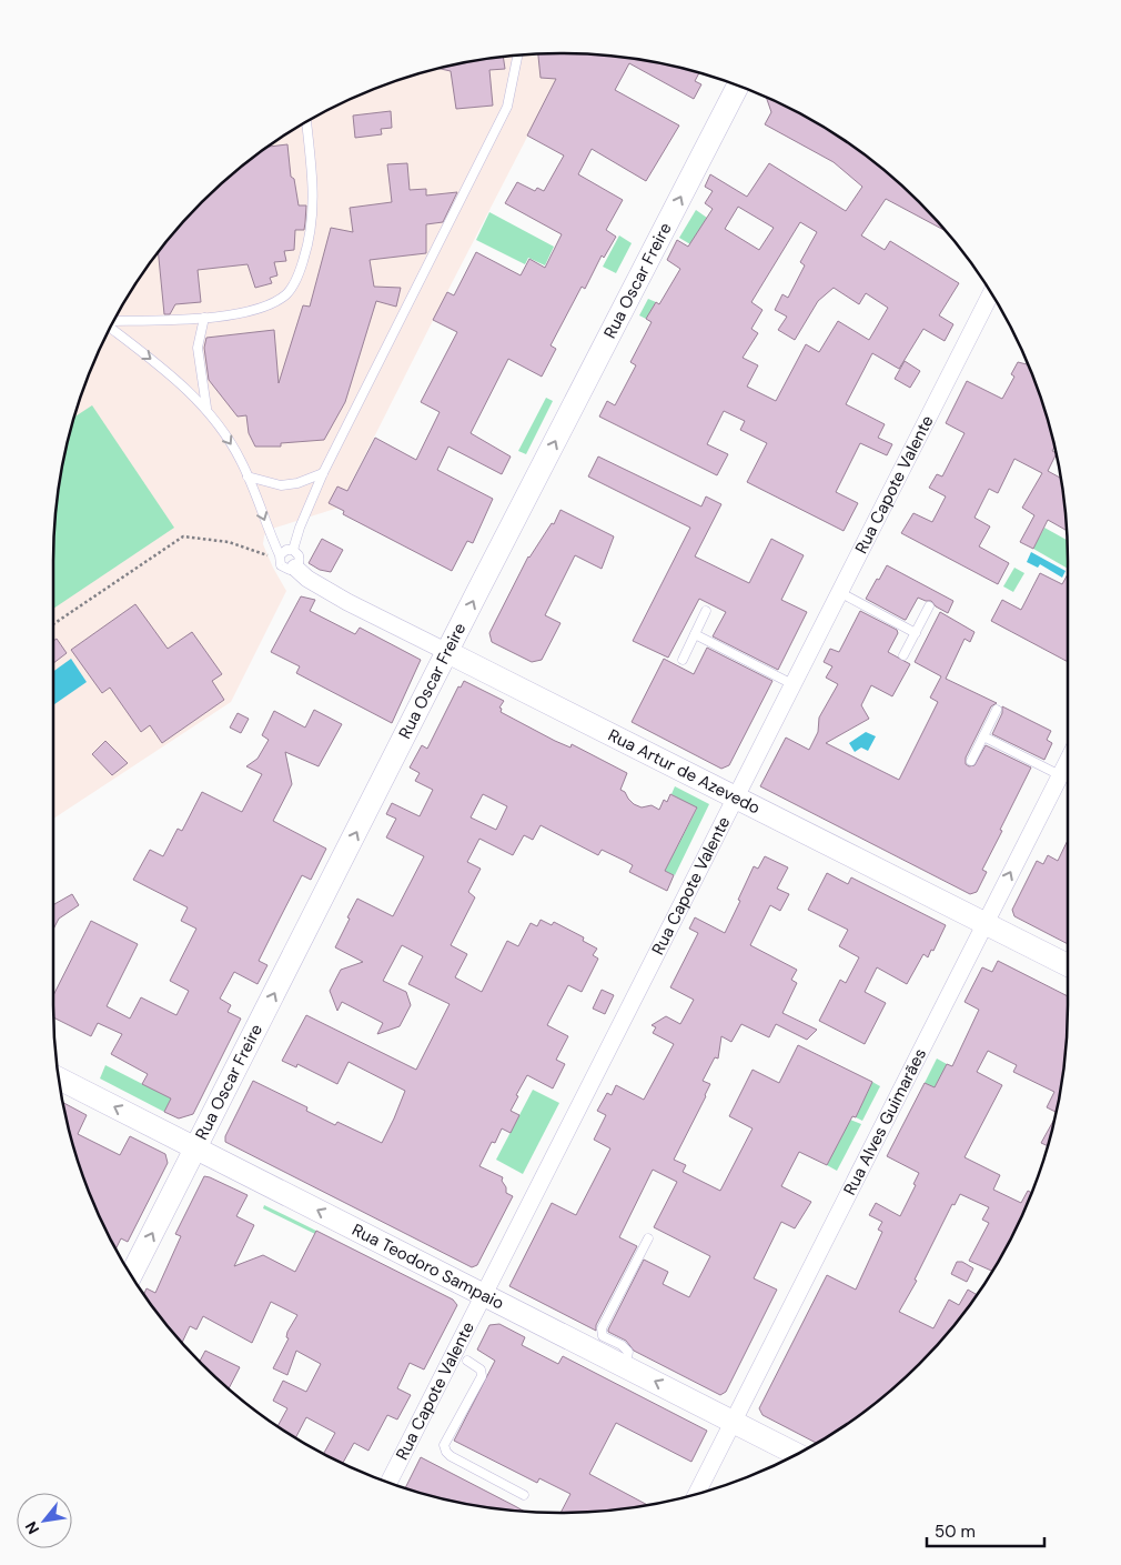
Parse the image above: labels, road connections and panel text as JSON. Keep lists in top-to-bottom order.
{
  "streets": {
    "street": [
      "Rua Oscar Freire",
      "Rua Capote Valente",
      "Rua Artur de Azevedo",
      "Rua Alves Guimarães",
      "Rua Teodoro Sampaio"
    ]
  },
  "crossings": [
    ["Rua Oscar Freire", "Rua Artur de Azevedo"],
    ["Rua Oscar Freire", "Rua Teodoro Sampaio"],
    ["Rua Capote Valente", "Rua Artur de Azevedo"],
    ["Rua Capote Valente", "Rua Teodoro Sampaio"],
    ["Rua Artur de Azevedo", "Rua Alves Guimarães"],
    ["Rua Alves Guimarães", "Rua Teodoro Sampaio"]
  ],
  "one_way": ["Rua Oscar Freire", "Rua Teodoro Sampaio"],
  "scale_bar": "50 m",
  "north": "bottom left"
}
